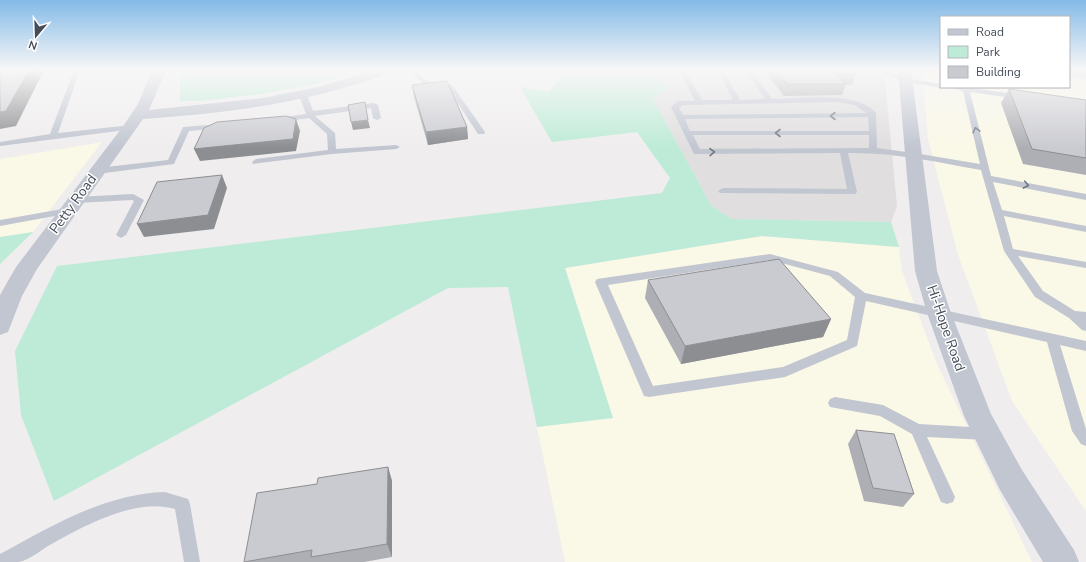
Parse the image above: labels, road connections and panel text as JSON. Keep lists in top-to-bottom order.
{
  "streets": {
    "street": ["Petty Road", "Hi-Hope Road"]
  },
  "legend": ["Road", "Park", "Building"],
  "north": "bottom"
}
